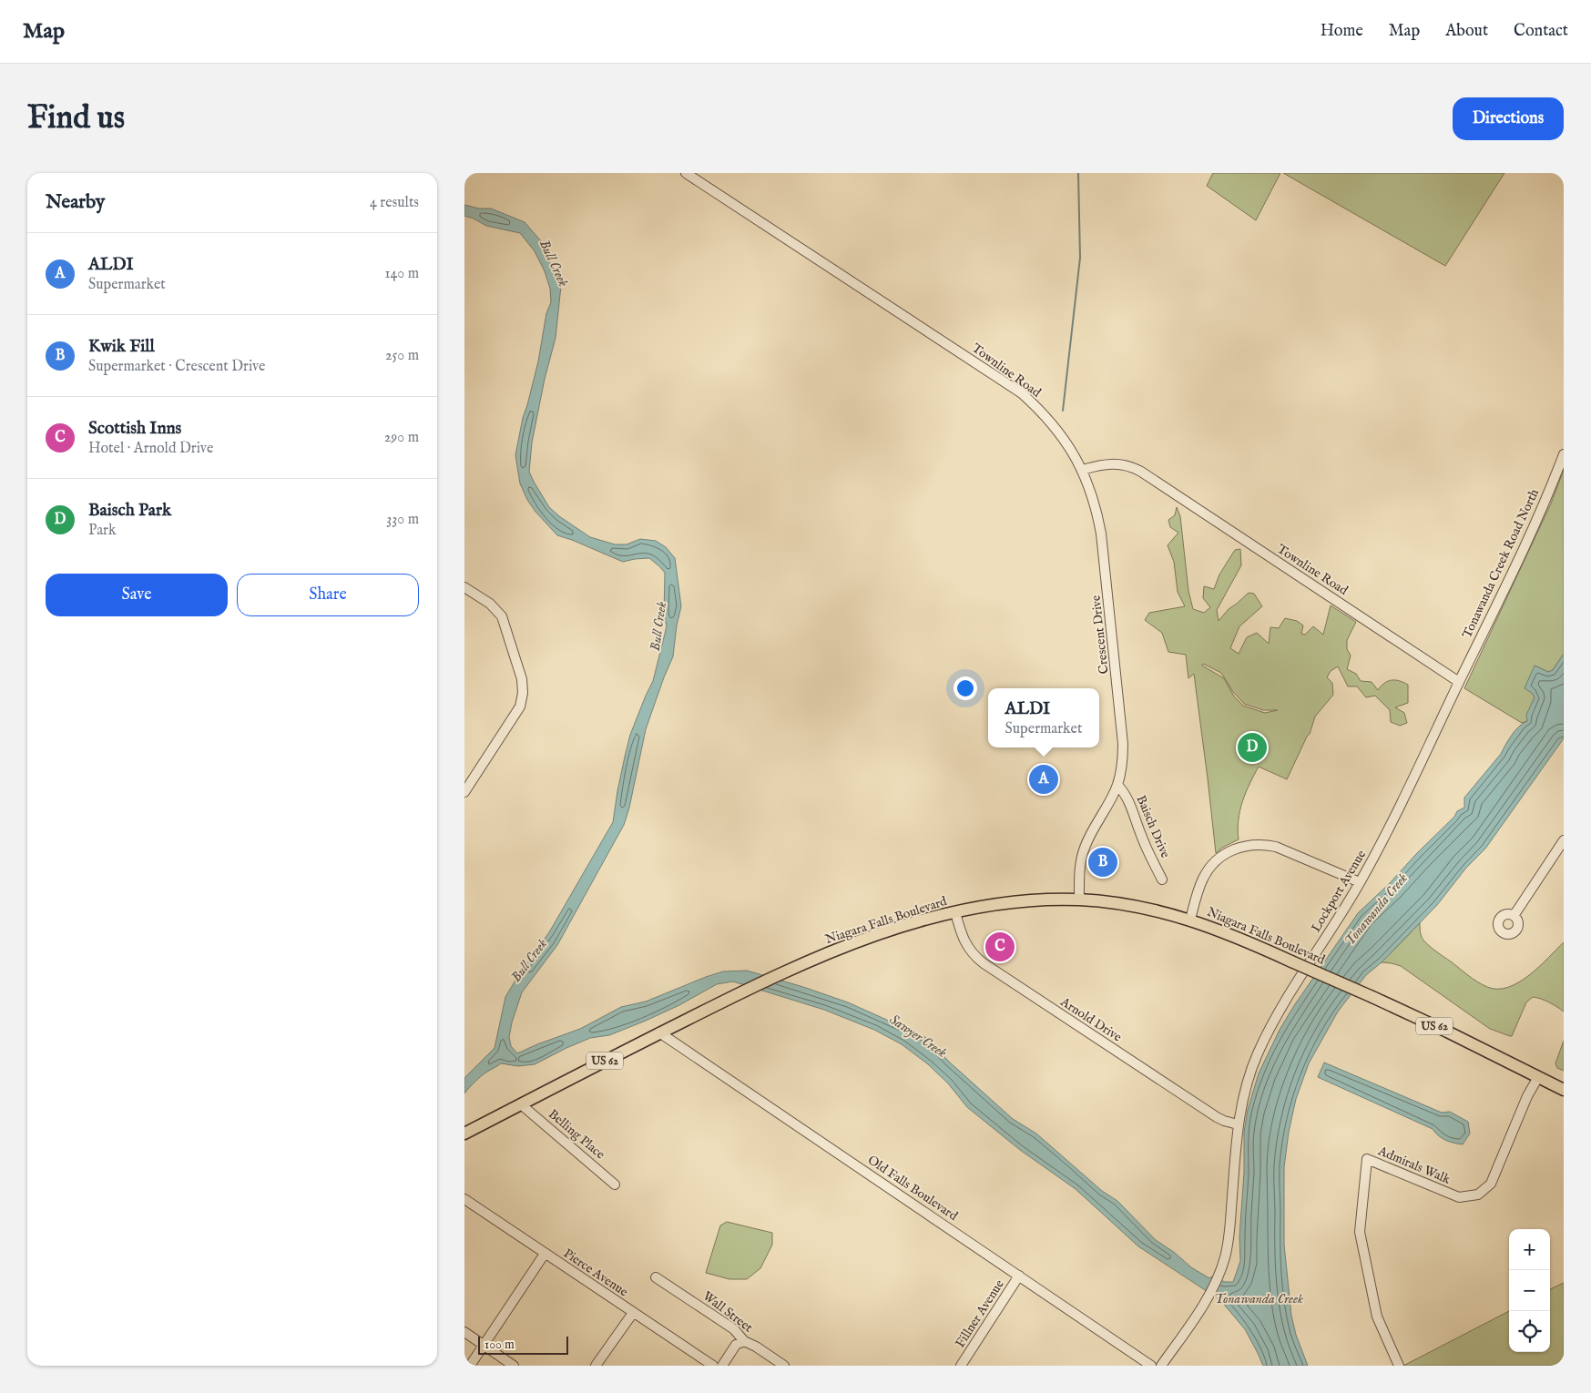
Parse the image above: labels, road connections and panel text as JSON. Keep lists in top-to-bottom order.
{
  "streets": {
    "main road": ["Niagara Falls Boulevard", "US 62"],
    "street": [
      "Townline Road",
      "Tonawanda Creek Road North",
      "Crescent Drive",
      "Baisch Drive",
      "Lockport Avenue",
      "Arnold Drive",
      "Belling Place",
      "Admirals Walk",
      "Old Falls Boulevard",
      "Pierce Avenue",
      "Wall Street",
      "Fillner Avenue"
    ]
  },
  "crossings": [
    ["Townline Road", "Tonawanda Creek Road North"],
    ["Townline Road", "Crescent Drive"],
    ["Townline Road", "Lockport Avenue"],
    ["Tonawanda Creek Road North", "Lockport Avenue"],
    ["Crescent Drive", "Baisch Drive"],
    ["Crescent Drive", "Niagara Falls Boulevard"],
    ["Lockport Avenue", "Arnold Drive"],
    ["Niagara Falls Boulevard", "Arnold Drive"],
    ["Niagara Falls Boulevard", "Belling Place"],
    ["Niagara Falls Boulevard", "Admirals Walk"],
    ["Niagara Falls Boulevard", "Old Falls Boulevard"],
    ["Old Falls Boulevard", "Fillner Avenue"]
  ],
  "water": ["Bull Creek", "Tonawanda Creek", "Sawyer Creek"],
  "scale_bar": "100 m",
  "page": {
    "header": "Map",
    "nav": [
      "Home",
      "Map",
      "About",
      "Contact"
    ],
    "buttons": [
      "Directions",
      ["Save", "Share"]
    ],
    "title": "Find us",
    "heading": ["Nearby", "4 results"],
    "list": [
      {
        "mark": "A",
        "name": "ALDI",
        "note": "Supermarket",
        "value": "140 m"
      },
      {
        "mark": "B",
        "name": "Kwik Fill",
        "note": "Supermarket · Crescent Drive",
        "value": "250 m"
      },
      {
        "mark": "C",
        "name": "Scottish Inns",
        "note": "Hotel · Arnold Drive",
        "value": "290 m"
      },
      {
        "mark": "D",
        "name": "Baisch Park",
        "note": "Park",
        "value": "330 m"
      }
    ],
    "popup": ["ALDI", "Supermarket"],
    "pins": [
      "D",
      "A",
      "B",
      "C"
    ],
    "map_buttons": ["+", "−"],
    "scale": "100 m"
  }
}
